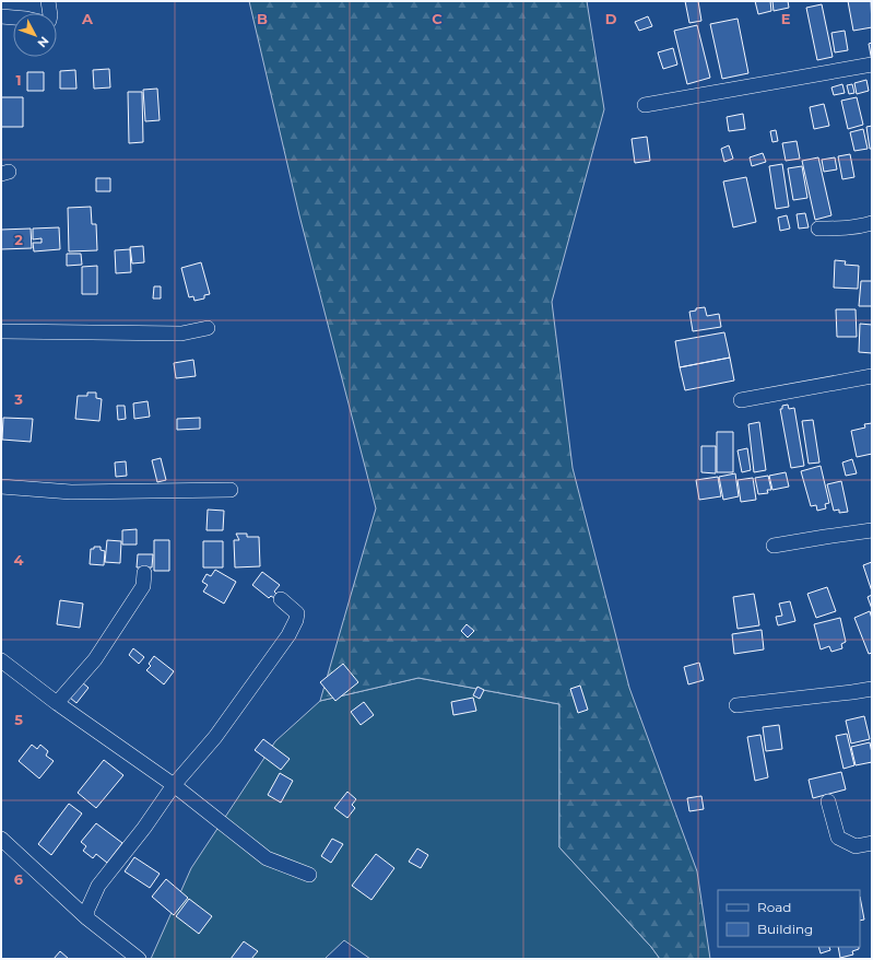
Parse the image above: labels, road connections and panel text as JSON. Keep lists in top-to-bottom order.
{
  "legend": ["Road", "Building"],
  "north": "bottom right",
  "grid": {
    "columns": [
      "A",
      "B",
      "C",
      "D",
      "E"
    ],
    "rows": [
      "1",
      "2",
      "3",
      "4",
      "5",
      "6"
    ]
  }
}
